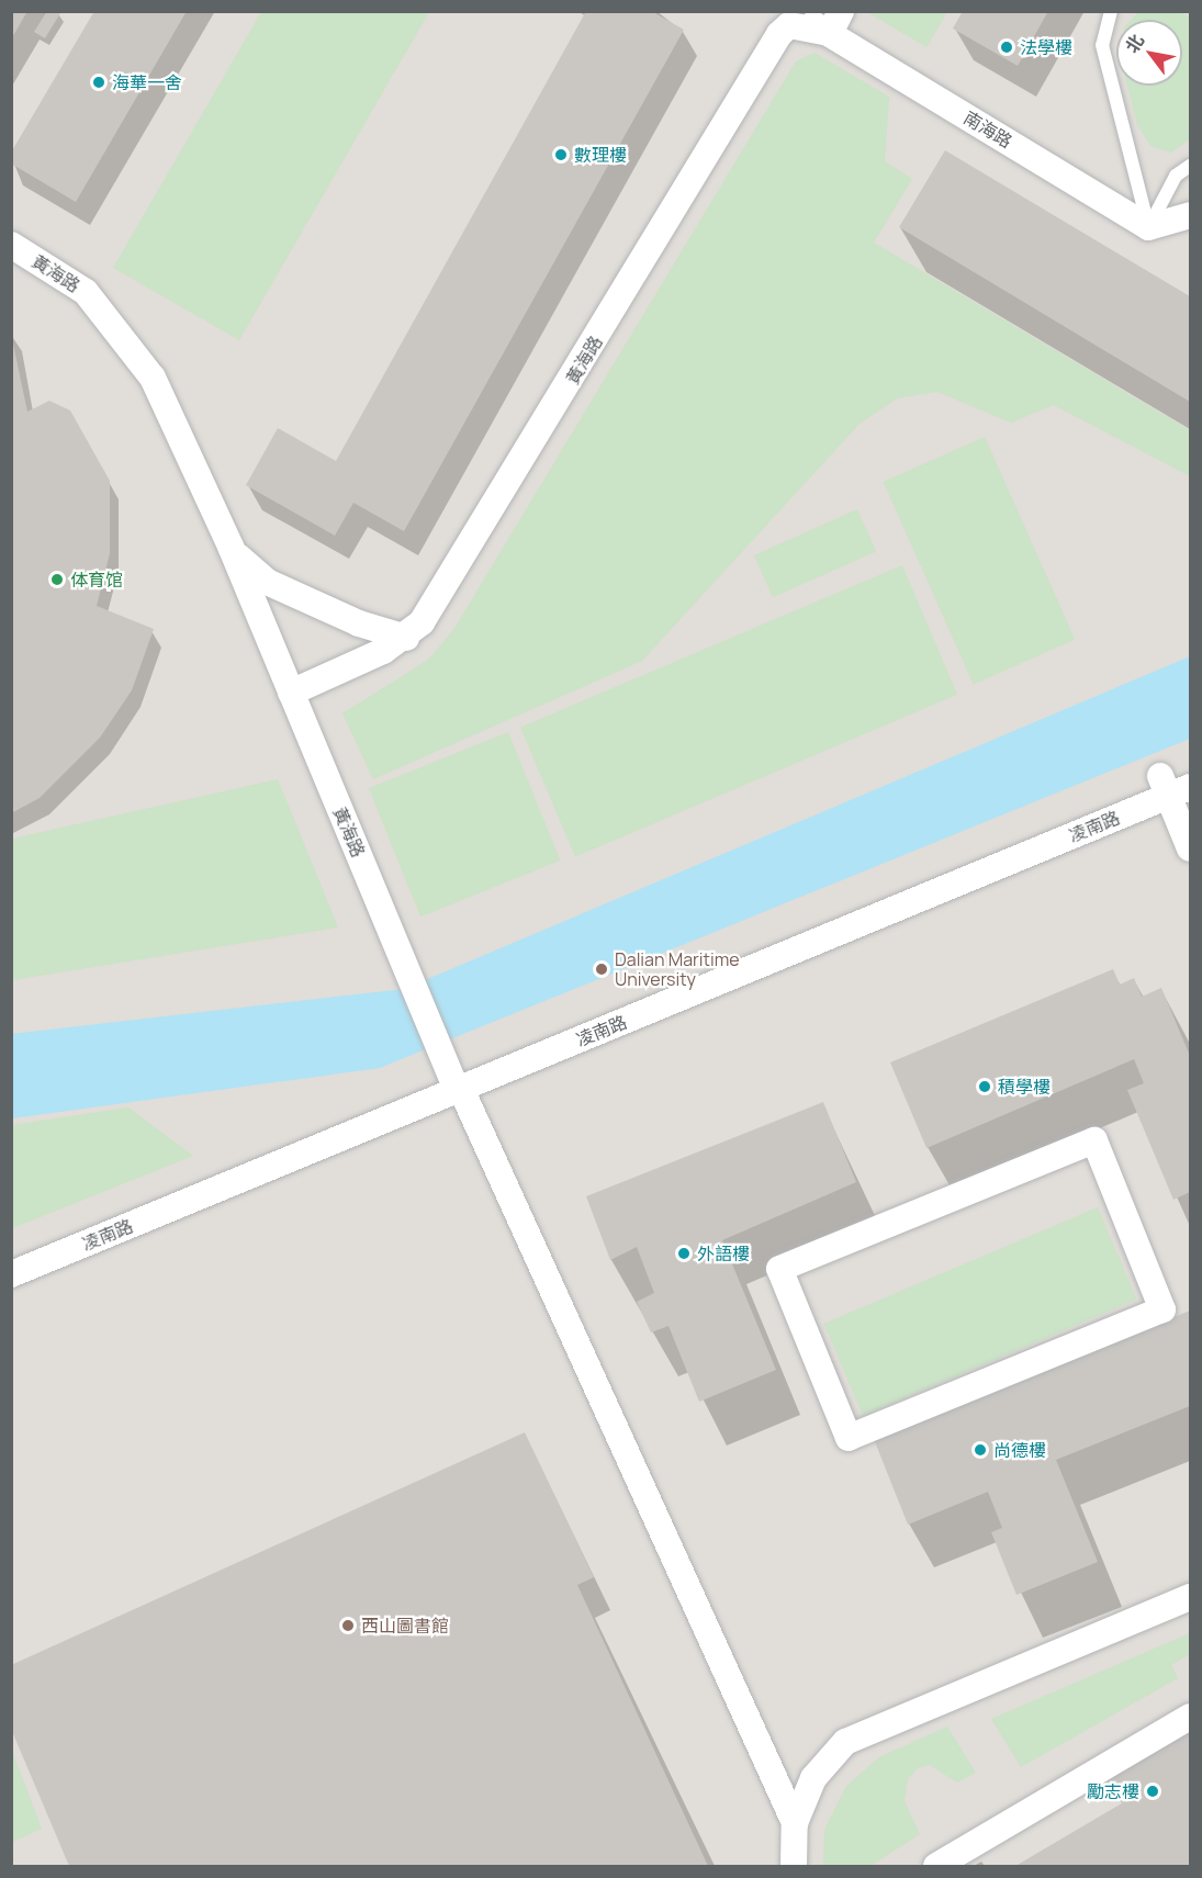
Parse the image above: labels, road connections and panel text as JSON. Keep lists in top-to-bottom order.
{
  "streets": {
    "street": ["南海路", "黃海路", "凌南路"]
  },
  "crossings": [
    ["南海路", "黃海路"],
    ["黃海路", "凌南路"]
  ],
  "places": [
    "法學樓",
    "海華一舍",
    "數理樓",
    "体育馆",
    "Dalian Maritime University",
    "積學樓",
    "外語樓",
    "尚德樓",
    "西山圖書館",
    "勵志樓"
  ],
  "north": "top left"
}
